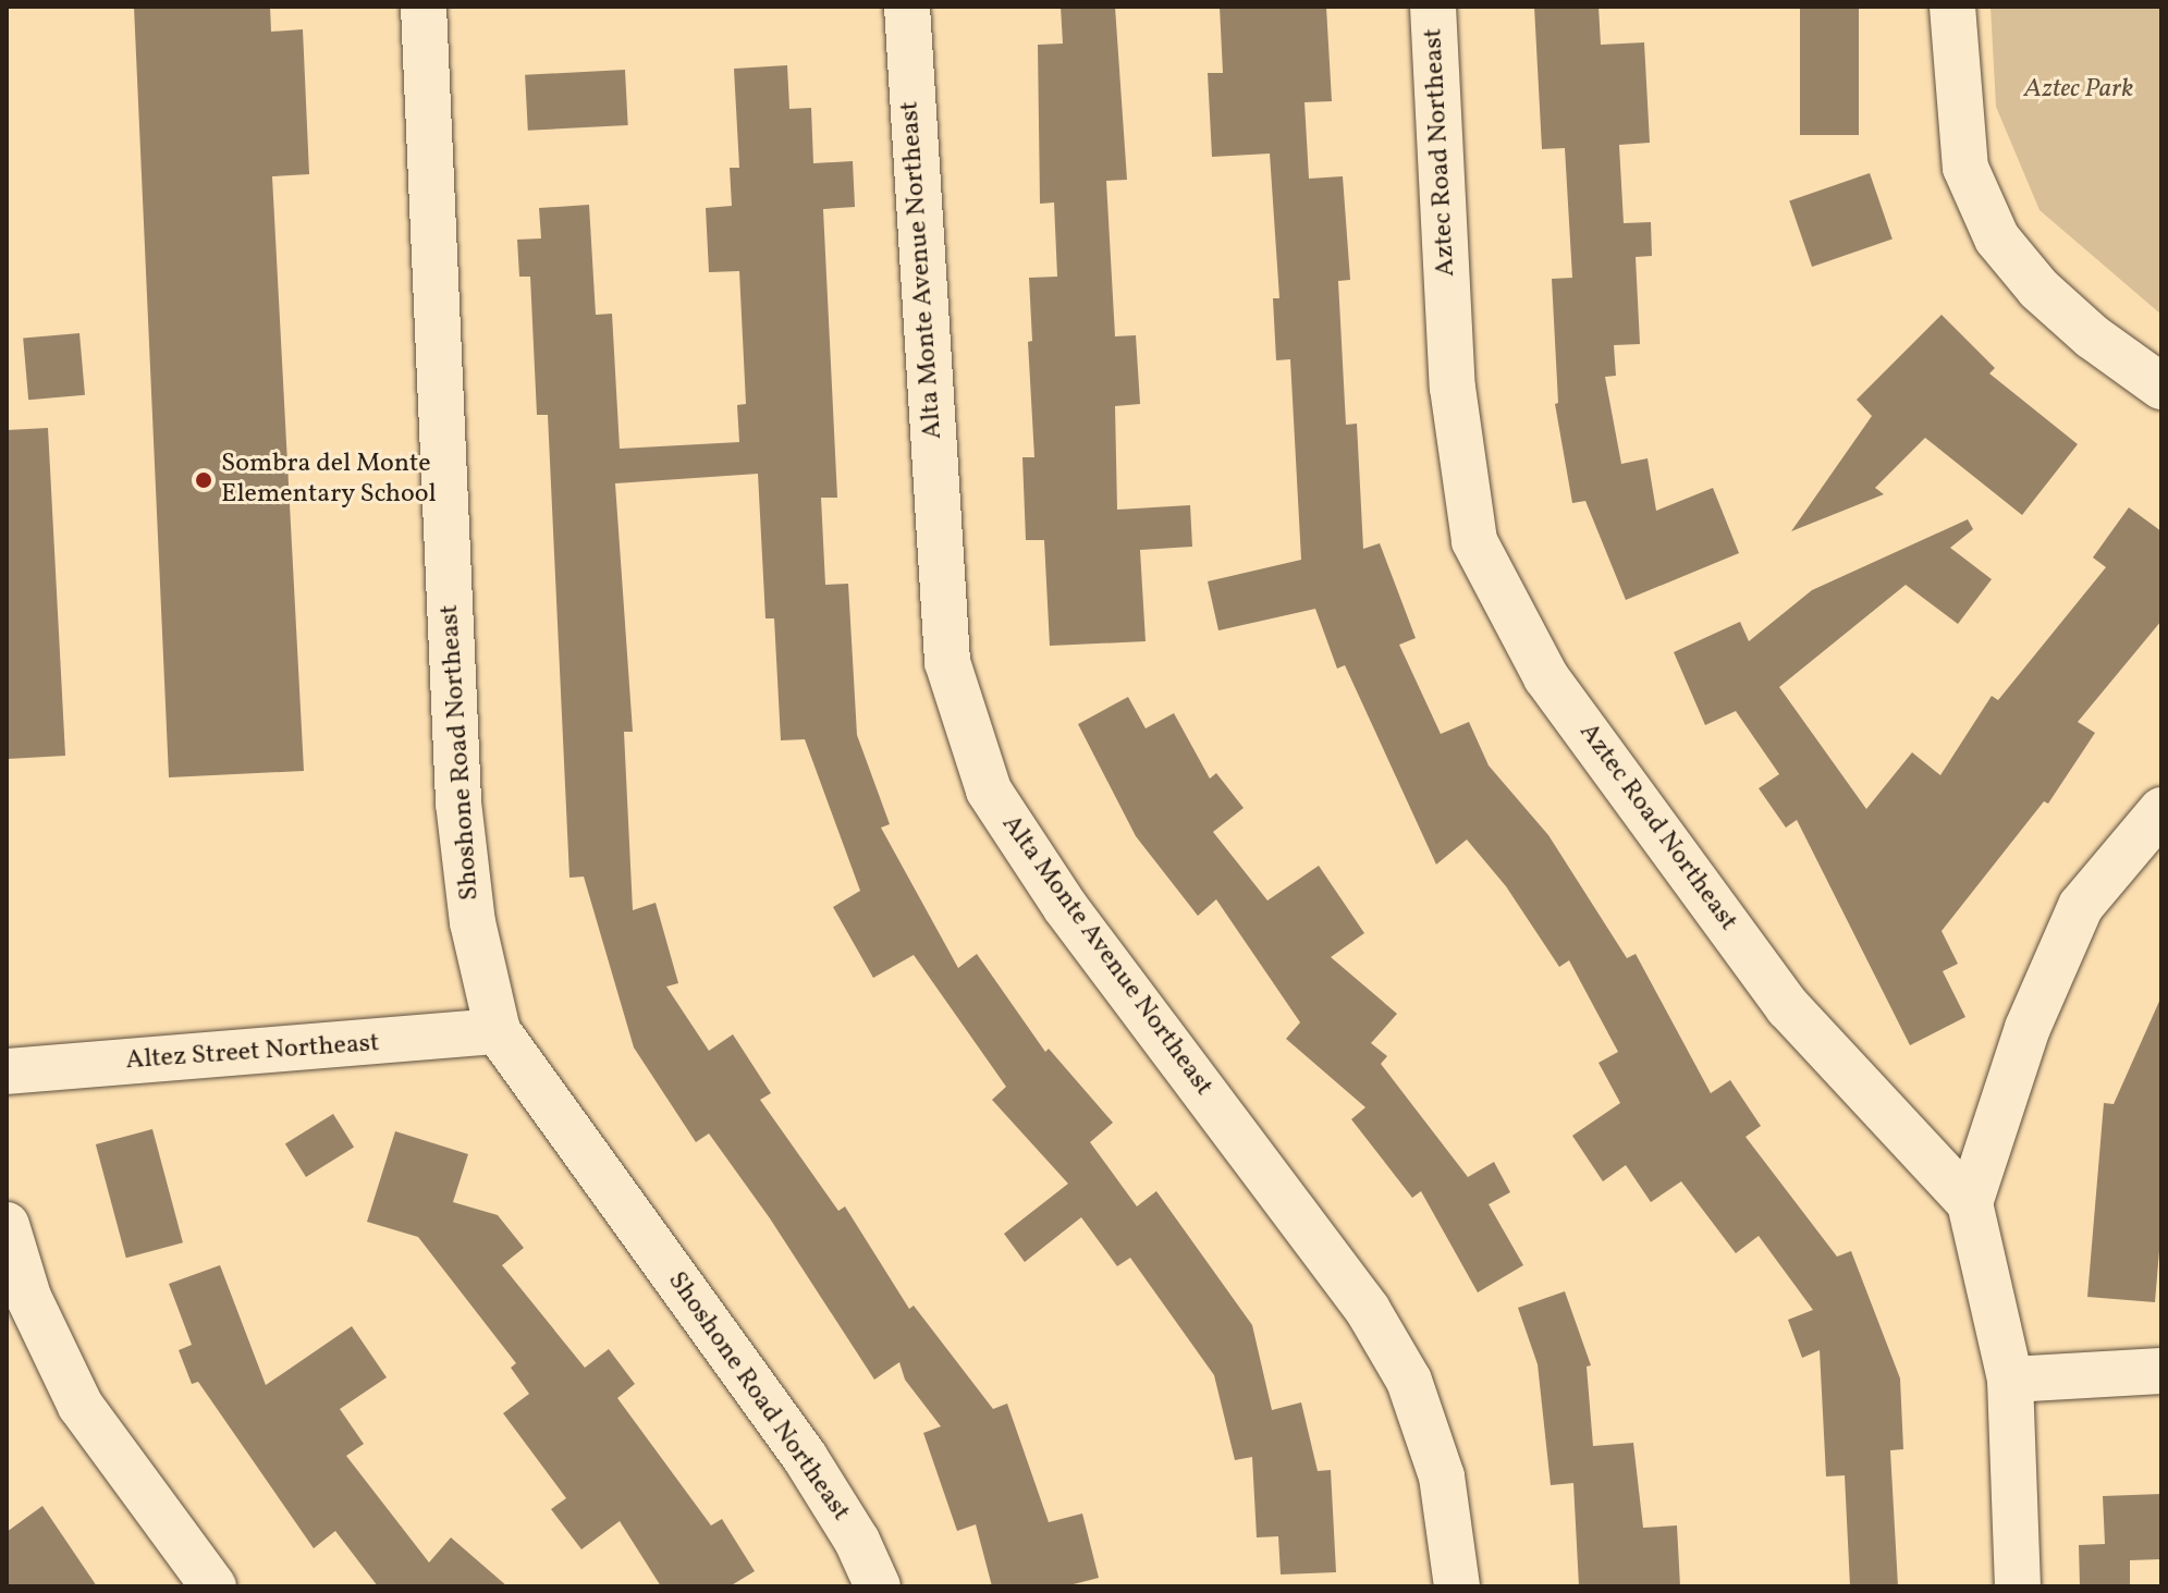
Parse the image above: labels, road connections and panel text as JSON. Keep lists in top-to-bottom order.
{
  "streets": {
    "street": [
      "Aztec Road Northeast",
      "Alta Monte Avenue Northeast",
      "Shoshone Road Northeast",
      "Altez Street Northeast"
    ]
  },
  "crossings": [
    ["Shoshone Road Northeast", "Altez Street Northeast"]
  ],
  "parks": ["Aztec Park"],
  "places": ["Sombra del Monte Elementary School"]
}
